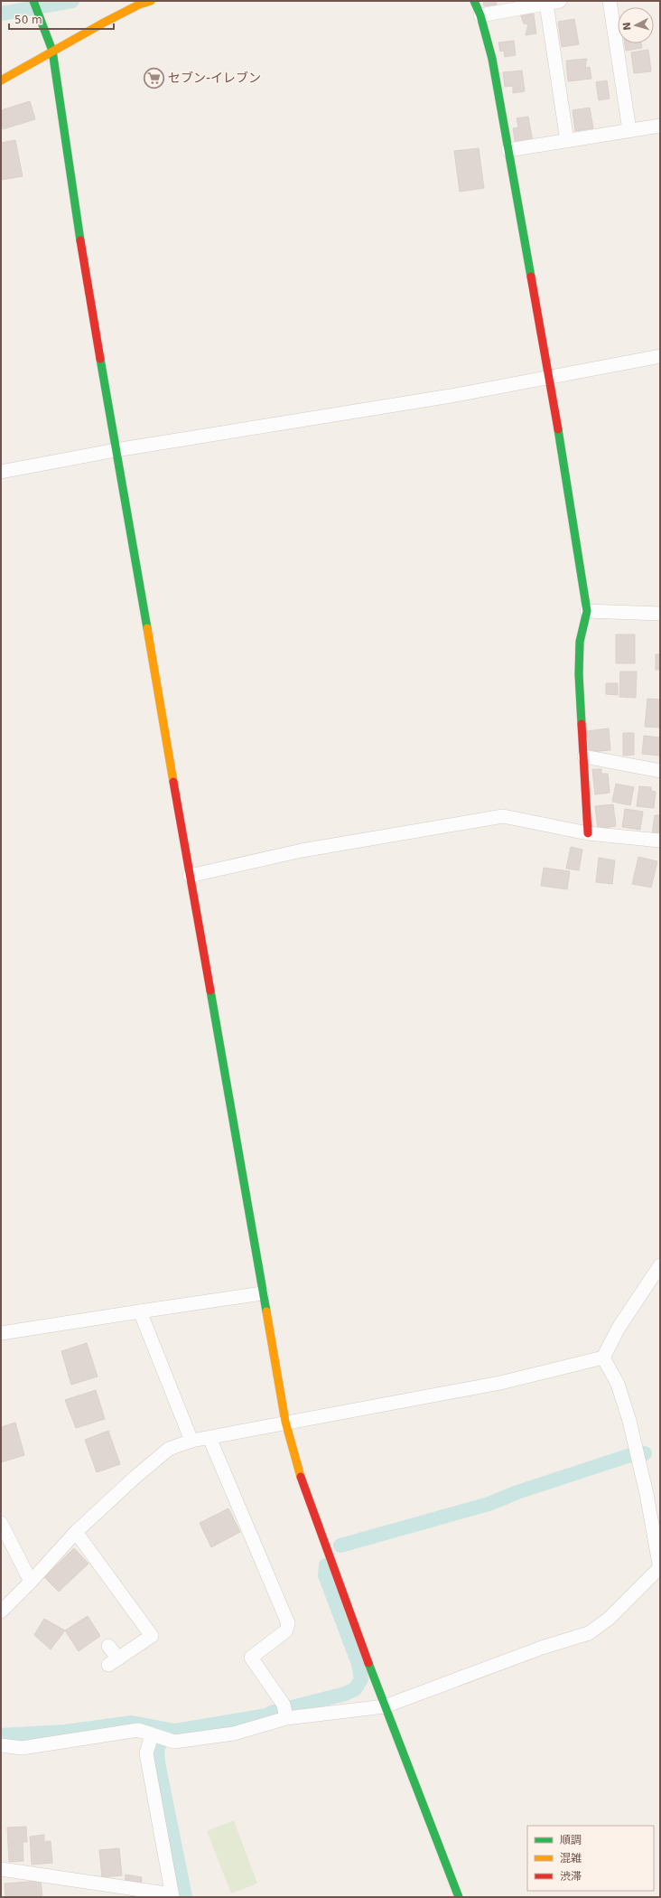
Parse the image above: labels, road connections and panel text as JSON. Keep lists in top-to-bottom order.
{
  "places": {
    "supermarket": ["セブン-イレブン"]
  },
  "legend": ["順調", "混雑", "渋滞"],
  "scale_bar": "50 m",
  "north": "left"
}
